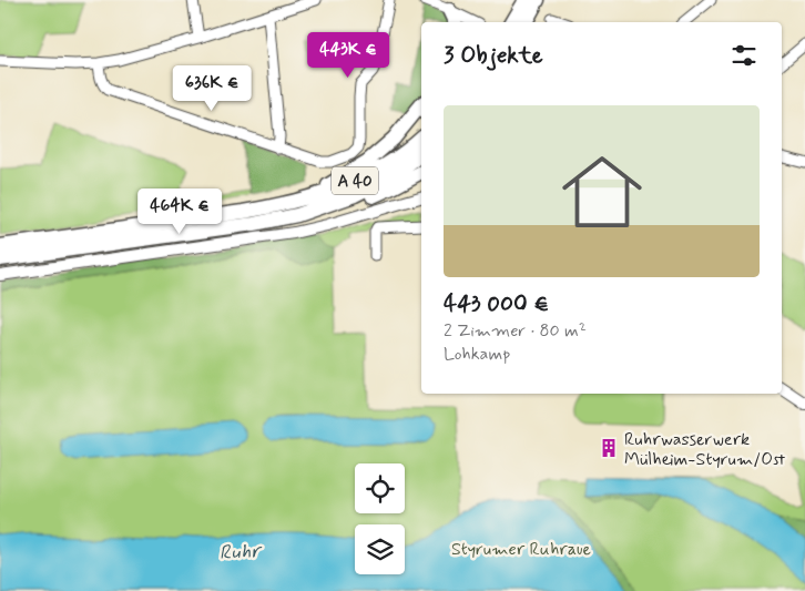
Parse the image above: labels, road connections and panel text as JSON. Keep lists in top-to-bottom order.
{
  "streets": {
    "highway": ["A 40"]
  },
  "water": ["Ruhr"],
  "parks": ["Styrumer Ruhraue"],
  "places": {
    "building": ["Ruhrwasserwerk Mülheim-Styrum/Ost"]
  },
  "page": {
    "heading": "3 Objekte",
    "price": ["443K €", "636K €", "464K €"],
    "list": [
      {
        "name": "443 000 €",
        "note": "2 Zimmer · 80 m² · Lohkamp"
      }
    ]
  }
}
